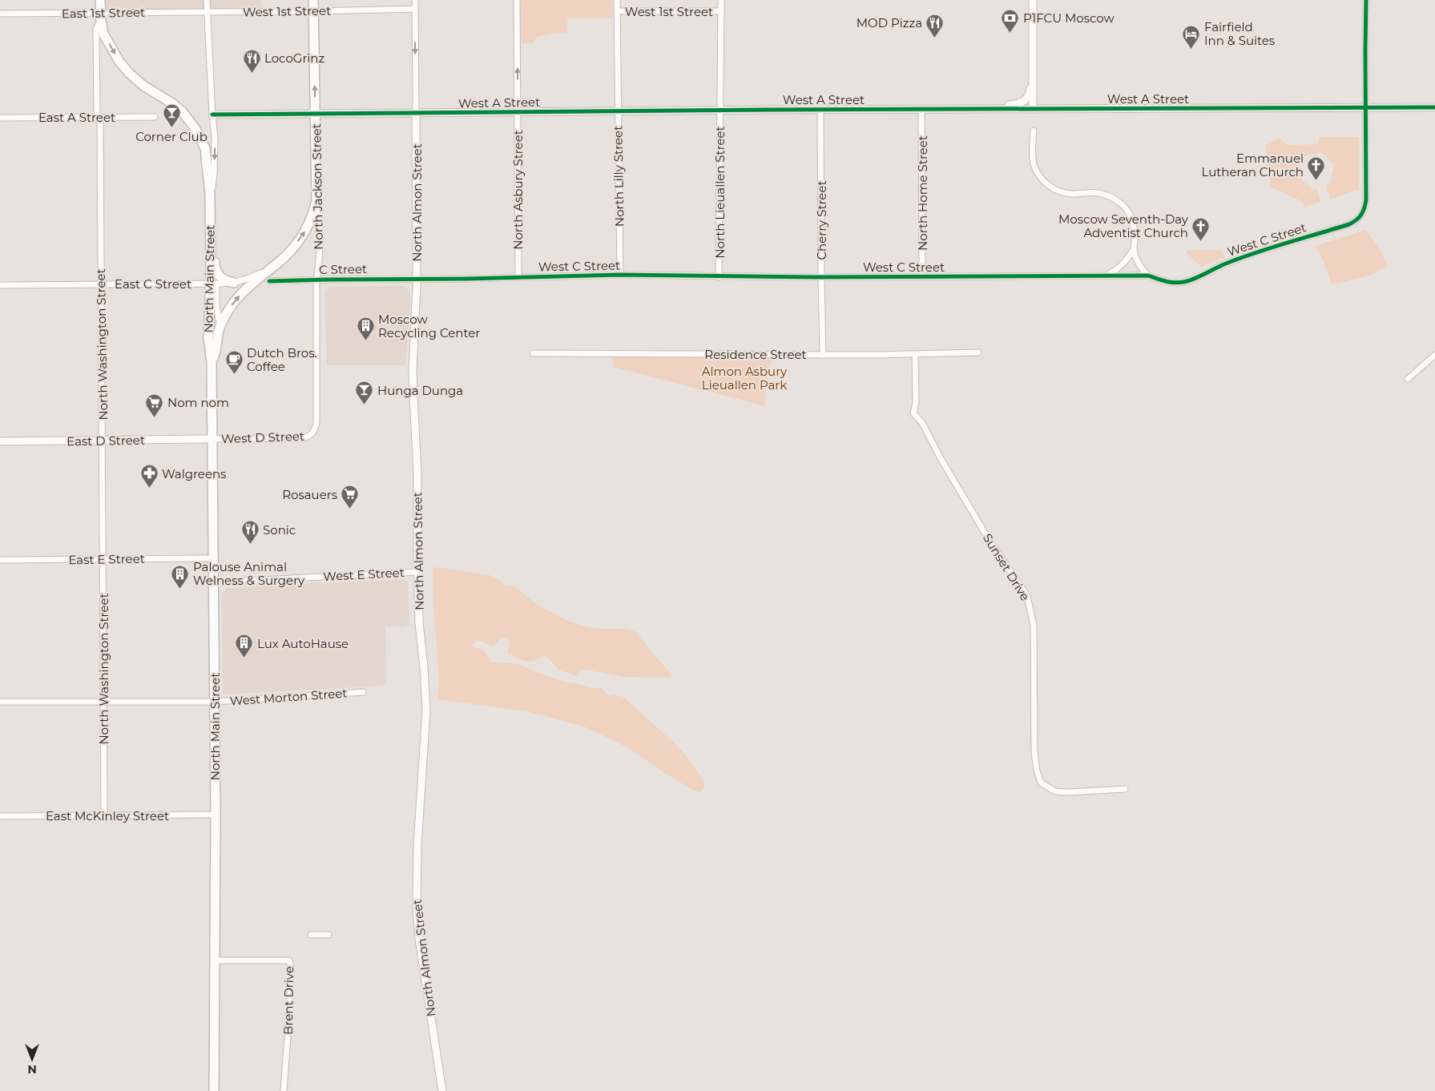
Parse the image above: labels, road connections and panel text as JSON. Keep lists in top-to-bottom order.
{
  "streets": {
    "highway": ["North Jackson Street", "North Main Street"],
    "street": [
      "West 1st Street",
      "East 1st Street",
      "West A Street",
      "East A Street",
      "North Lilly Street",
      "North Asbury Street",
      "North Lieuallen Street",
      "North Home Street",
      "North Almon Street",
      "Cherry Street",
      "West C Street",
      "C Street",
      "East C Street",
      "North Washington Street",
      "Residence Street",
      "West D Street",
      "East D Street",
      "East E Street",
      "Sunset Drive",
      "West E Street",
      "West Morton Street",
      "East McKinley Street",
      "Brent Drive"
    ]
  },
  "crossings": [
    ["West 1st Street", "East 1st Street"],
    ["West 1st Street", "North Lilly Street"],
    ["West 1st Street", "North Jackson Street"],
    ["West 1st Street", "North Lieuallen Street"],
    ["West 1st Street", "North Almon Street"],
    ["West 1st Street", "North Main Street"],
    ["East 1st Street", "North Main Street"],
    ["East 1st Street", "North Washington Street"],
    ["West A Street", "North Lilly Street"],
    ["West A Street", "North Jackson Street"],
    ["West A Street", "North Asbury Street"],
    ["West A Street", "North Lieuallen Street"],
    ["West A Street", "North Home Street"],
    ["West A Street", "North Almon Street"],
    ["West A Street", "Cherry Street"],
    ["West A Street", "West C Street"],
    ["West A Street", "North Main Street"],
    ["East A Street", "North Washington Street"],
    ["North Lilly Street", "West C Street"],
    ["North Jackson Street", "C Street"],
    ["North Jackson Street", "North Main Street"],
    ["North Jackson Street", "West D Street"],
    ["North Asbury Street", "West C Street"],
    ["North Lieuallen Street", "West C Street"],
    ["North Home Street", "West C Street"],
    ["North Almon Street", "West C Street"],
    ["North Almon Street", "C Street"],
    ["North Almon Street", "West E Street"],
    ["Cherry Street", "West C Street"],
    ["Cherry Street", "Residence Street"],
    ["West C Street", "C Street"],
    ["North Main Street", "East C Street"],
    ["North Main Street", "North Washington Street"],
    ["North Main Street", "West D Street"],
    ["North Main Street", "East D Street"],
    ["North Main Street", "East E Street"],
    ["North Main Street", "West E Street"],
    ["North Main Street", "West Morton Street"],
    ["North Main Street", "East McKinley Street"],
    ["North Main Street", "Brent Drive"],
    ["East C Street", "North Washington Street"],
    ["North Washington Street", "East D Street"],
    ["North Washington Street", "East E Street"],
    ["North Washington Street", "West Morton Street"],
    ["North Washington Street", "East McKinley Street"],
    ["Residence Street", "Sunset Drive"],
    ["West D Street", "East D Street"]
  ],
  "one_way": ["North Asbury Street"],
  "parks": ["Almon Asbury Lieuallen Park"],
  "places": {
    "bank": ["P1FCU Moscow"],
    "restaurant": ["MOD Pizza", "LocoGrinz", "Sonic"],
    "hotel": ["Fairfield Inn & Suites"],
    "bar": ["Corner Club", "Hunga Dunga"],
    "church": ["Emmanuel Lutheran Church", "Moscow Seventh-Day Adventist Church"],
    "building": ["Moscow Recycling Center", "Palouse Animal Welness & Surgery", "Lux AutoHause"],
    "cafe": ["Dutch Bros. Coffee"],
    "supermarket": ["Nom nom", "Rosauers"],
    "pharmacy": ["Walgreens"]
  },
  "north": "bottom"
}
